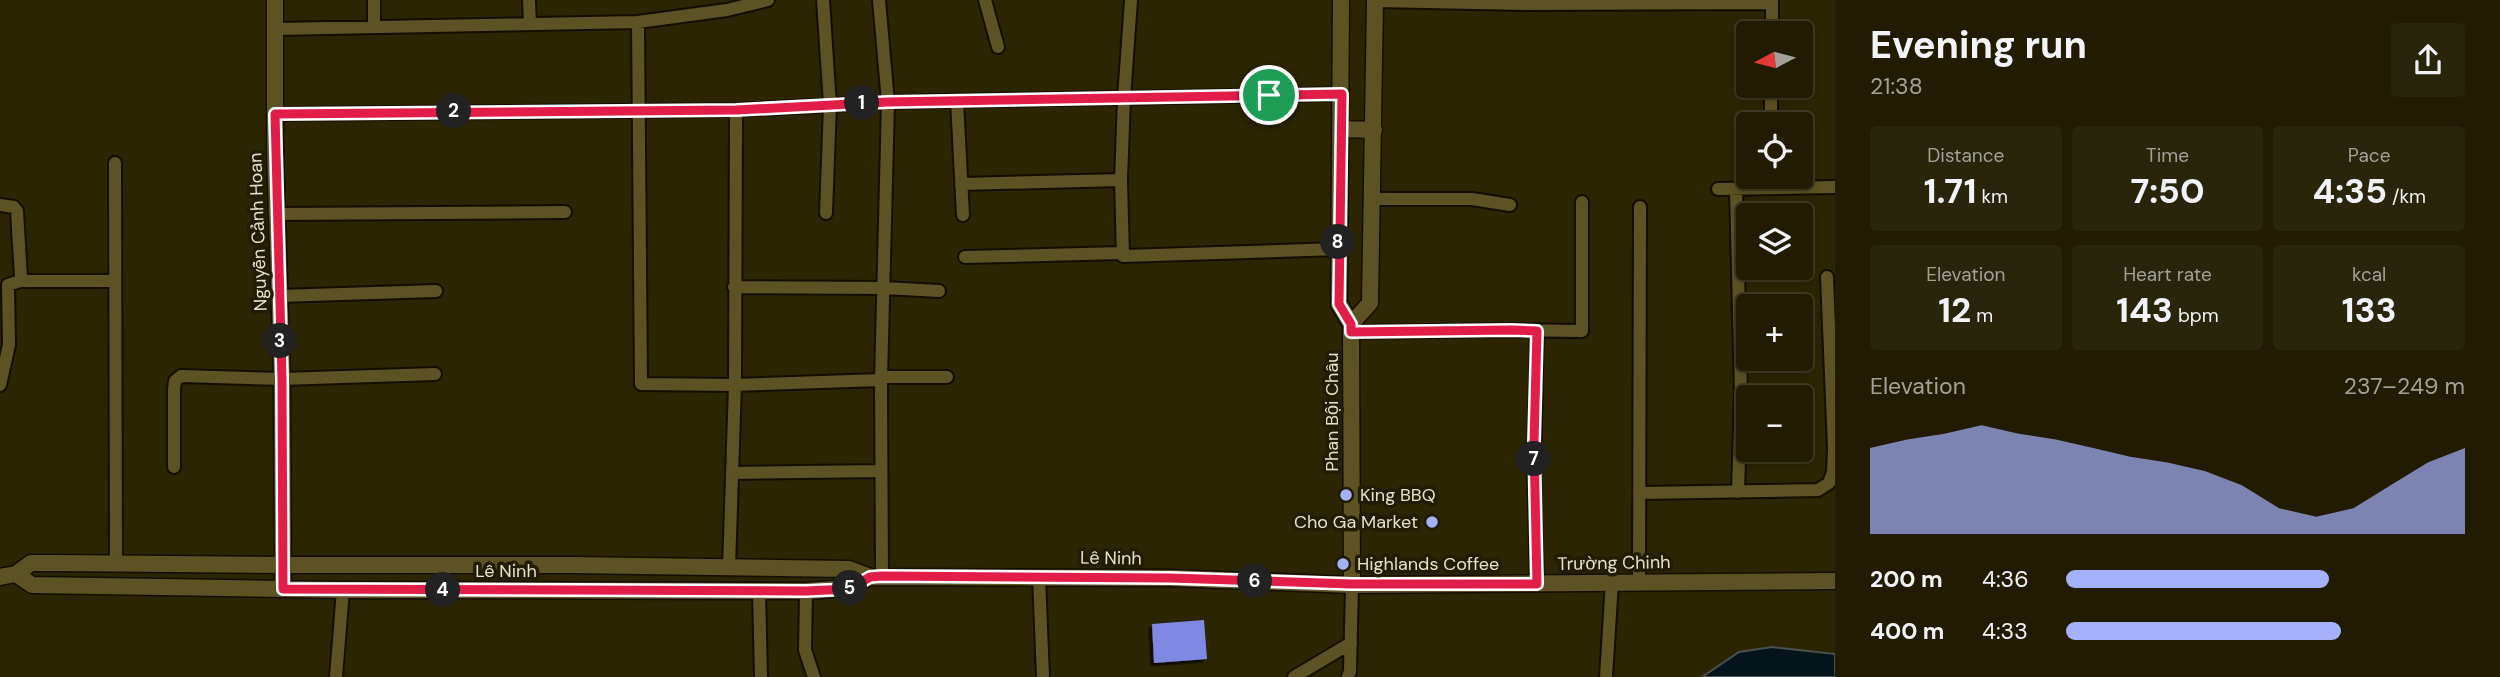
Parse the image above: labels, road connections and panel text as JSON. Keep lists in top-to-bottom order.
{
  "streets": {
    "street": [
      "Nguyễn Cảnh Hoan",
      "Phan Bội Châu",
      "Lê Ninh",
      "Trường Chinh"
    ]
  },
  "crossings": [
    ["Nguyễn Cảnh Hoan", "Lê Ninh"],
    ["Phan Bội Châu", "Lê Ninh"],
    ["Phan Bội Châu", "Trường Chinh"],
    ["Lê Ninh", "Trường Chinh"]
  ],
  "places": ["King BBQ", "Cho Ga Market", "Highlands Coffee"],
  "north": "left",
  "page": {
    "heading": ["Evening run", "21:38"],
    "map_buttons": ["+", "−"],
    "pins": [
      "1",
      "2",
      "8",
      "3",
      "7",
      "6",
      "5",
      "4"
    ],
    "stats": [
      ["Distance", "1.71 km"],
      ["Time", "7:50"],
      ["Pace", "4:35 /km"],
      ["Elevation", "12 m"],
      ["Heart rate", "143 bpm"],
      ["kcal", "133"]
    ],
    "chart": ["Elevation", "237–249 m"],
    "list": [
      {
        "name": "200 m",
        "note": "4:36"
      },
      {
        "name": "400 m",
        "note": "4:33"
      }
    ]
  }
}
